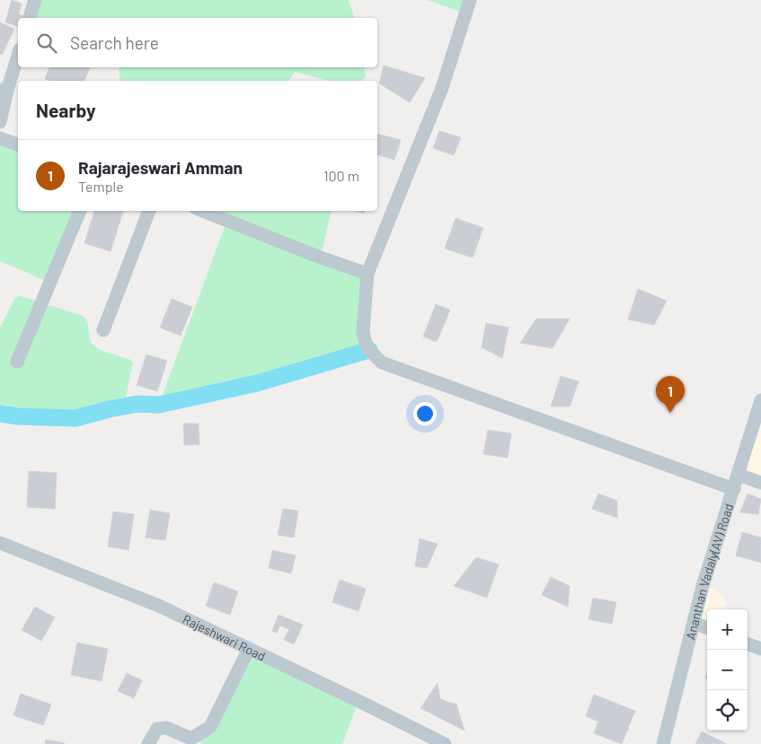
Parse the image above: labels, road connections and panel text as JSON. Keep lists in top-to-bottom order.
{
  "streets": {
    "street": ["Ananthan Vadaly(AV) Road", "Rajeshwari Road"]
  },
  "page": {
    "search": "Search here",
    "heading": "Nearby",
    "list": [
      {
        "mark": "1",
        "name": "Rajarajeswari Amman",
        "note": "Temple",
        "value": "100 m"
      }
    ],
    "pins": "1",
    "map_buttons": ["+", "−"]
  }
}
